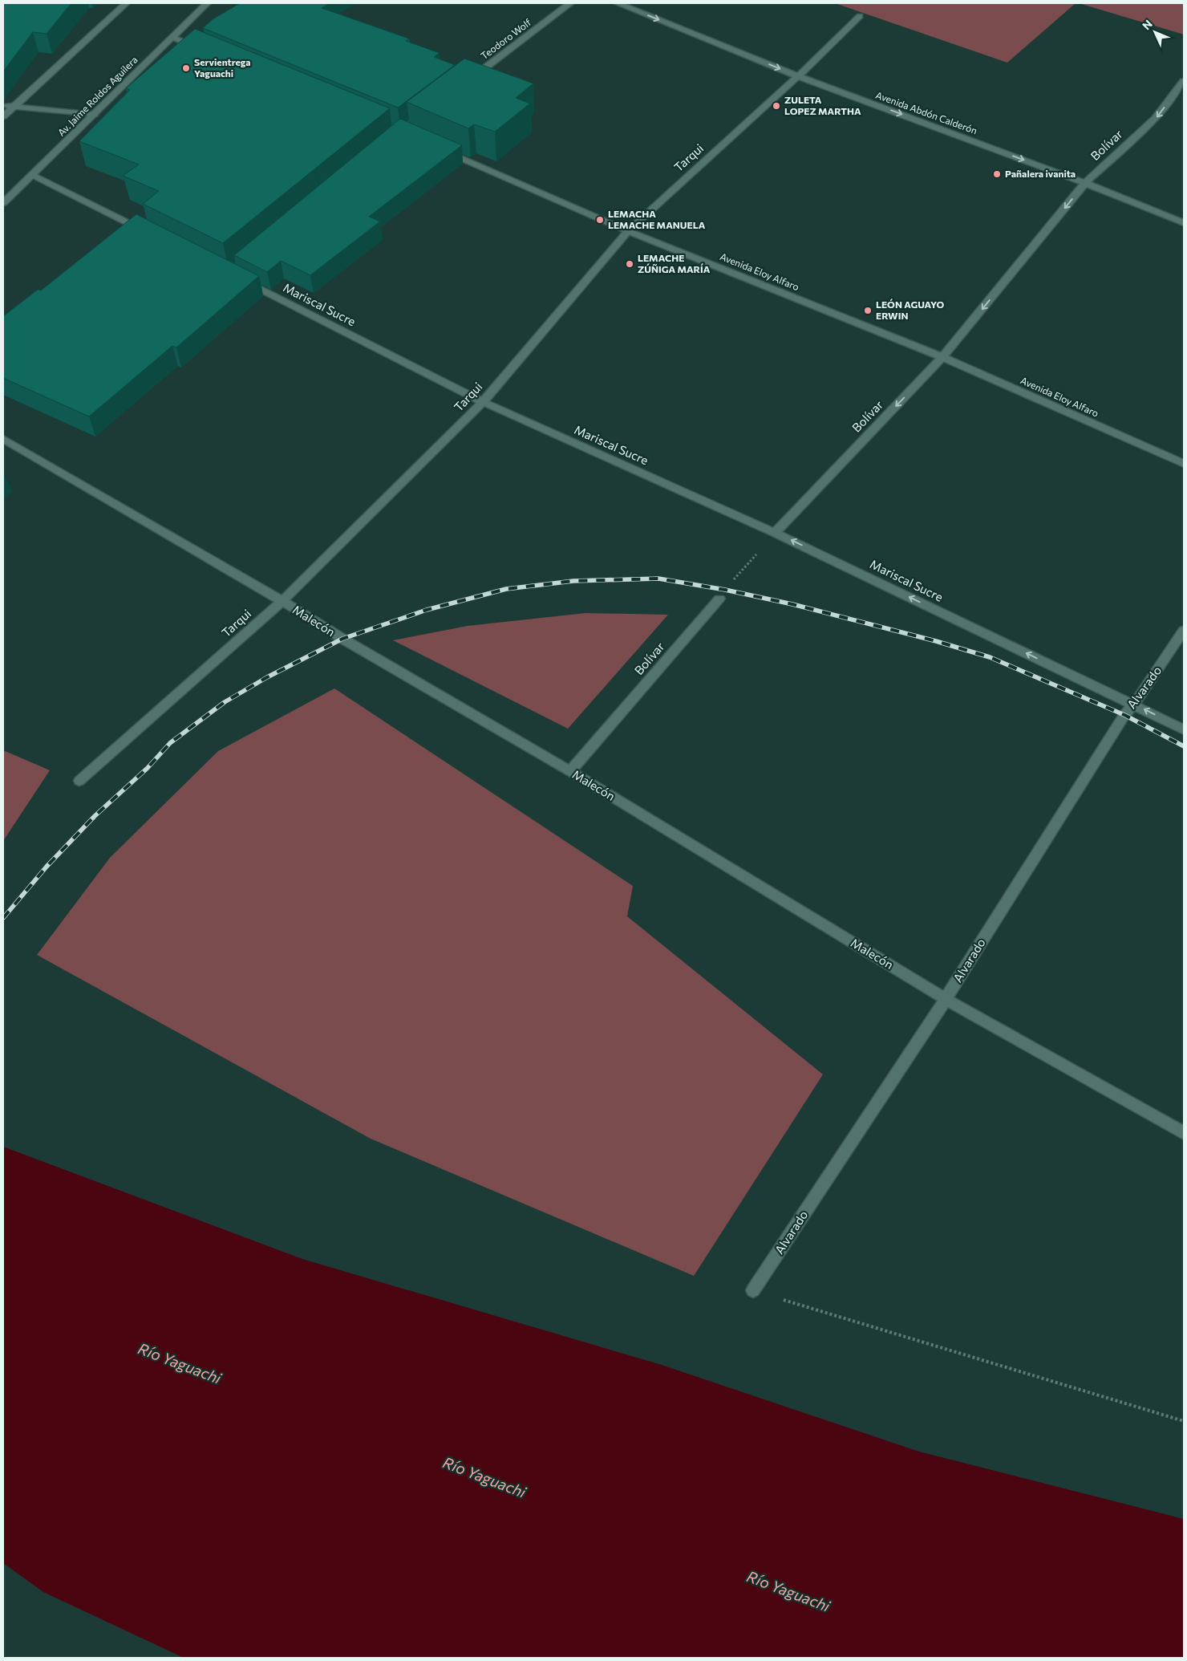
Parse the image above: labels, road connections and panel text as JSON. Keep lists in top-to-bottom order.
{
  "streets": {
    "street": [
      "Teodoro Wolf",
      "Av. Jaime Roldos Aguilera",
      "Avenida Abdón Calderón",
      "Bolívar",
      "Tarqui",
      "Avenida Eloy Alfaro",
      "Mariscal Sucre",
      "Malecón",
      "Alvarado"
    ]
  },
  "crossings": [
    ["Avenida Abdón Calderón", "Bolívar"],
    ["Avenida Abdón Calderón", "Tarqui"],
    ["Bolívar", "Avenida Eloy Alfaro"],
    ["Bolívar", "Mariscal Sucre"],
    ["Bolívar", "Malecón"],
    ["Tarqui", "Avenida Eloy Alfaro"],
    ["Tarqui", "Mariscal Sucre"],
    ["Tarqui", "Malecón"],
    ["Mariscal Sucre", "Alvarado"],
    ["Malecón", "Alvarado"]
  ],
  "one_way": ["Avenida Abdón Calderón", "Bolívar", "Mariscal Sucre"],
  "water": ["Río Yaguachi"],
  "places": [
    "Servientrega Yaguachi",
    "ZULETA LOPEZ MARTHA",
    "Pañalera ivanita",
    "LEMACHA LEMACHE MANUELA",
    "LEMACHE ZÚÑIGA MARÍA",
    "LEÓN AGUAYO ERWIN"
  ],
  "north": "top left"
}
